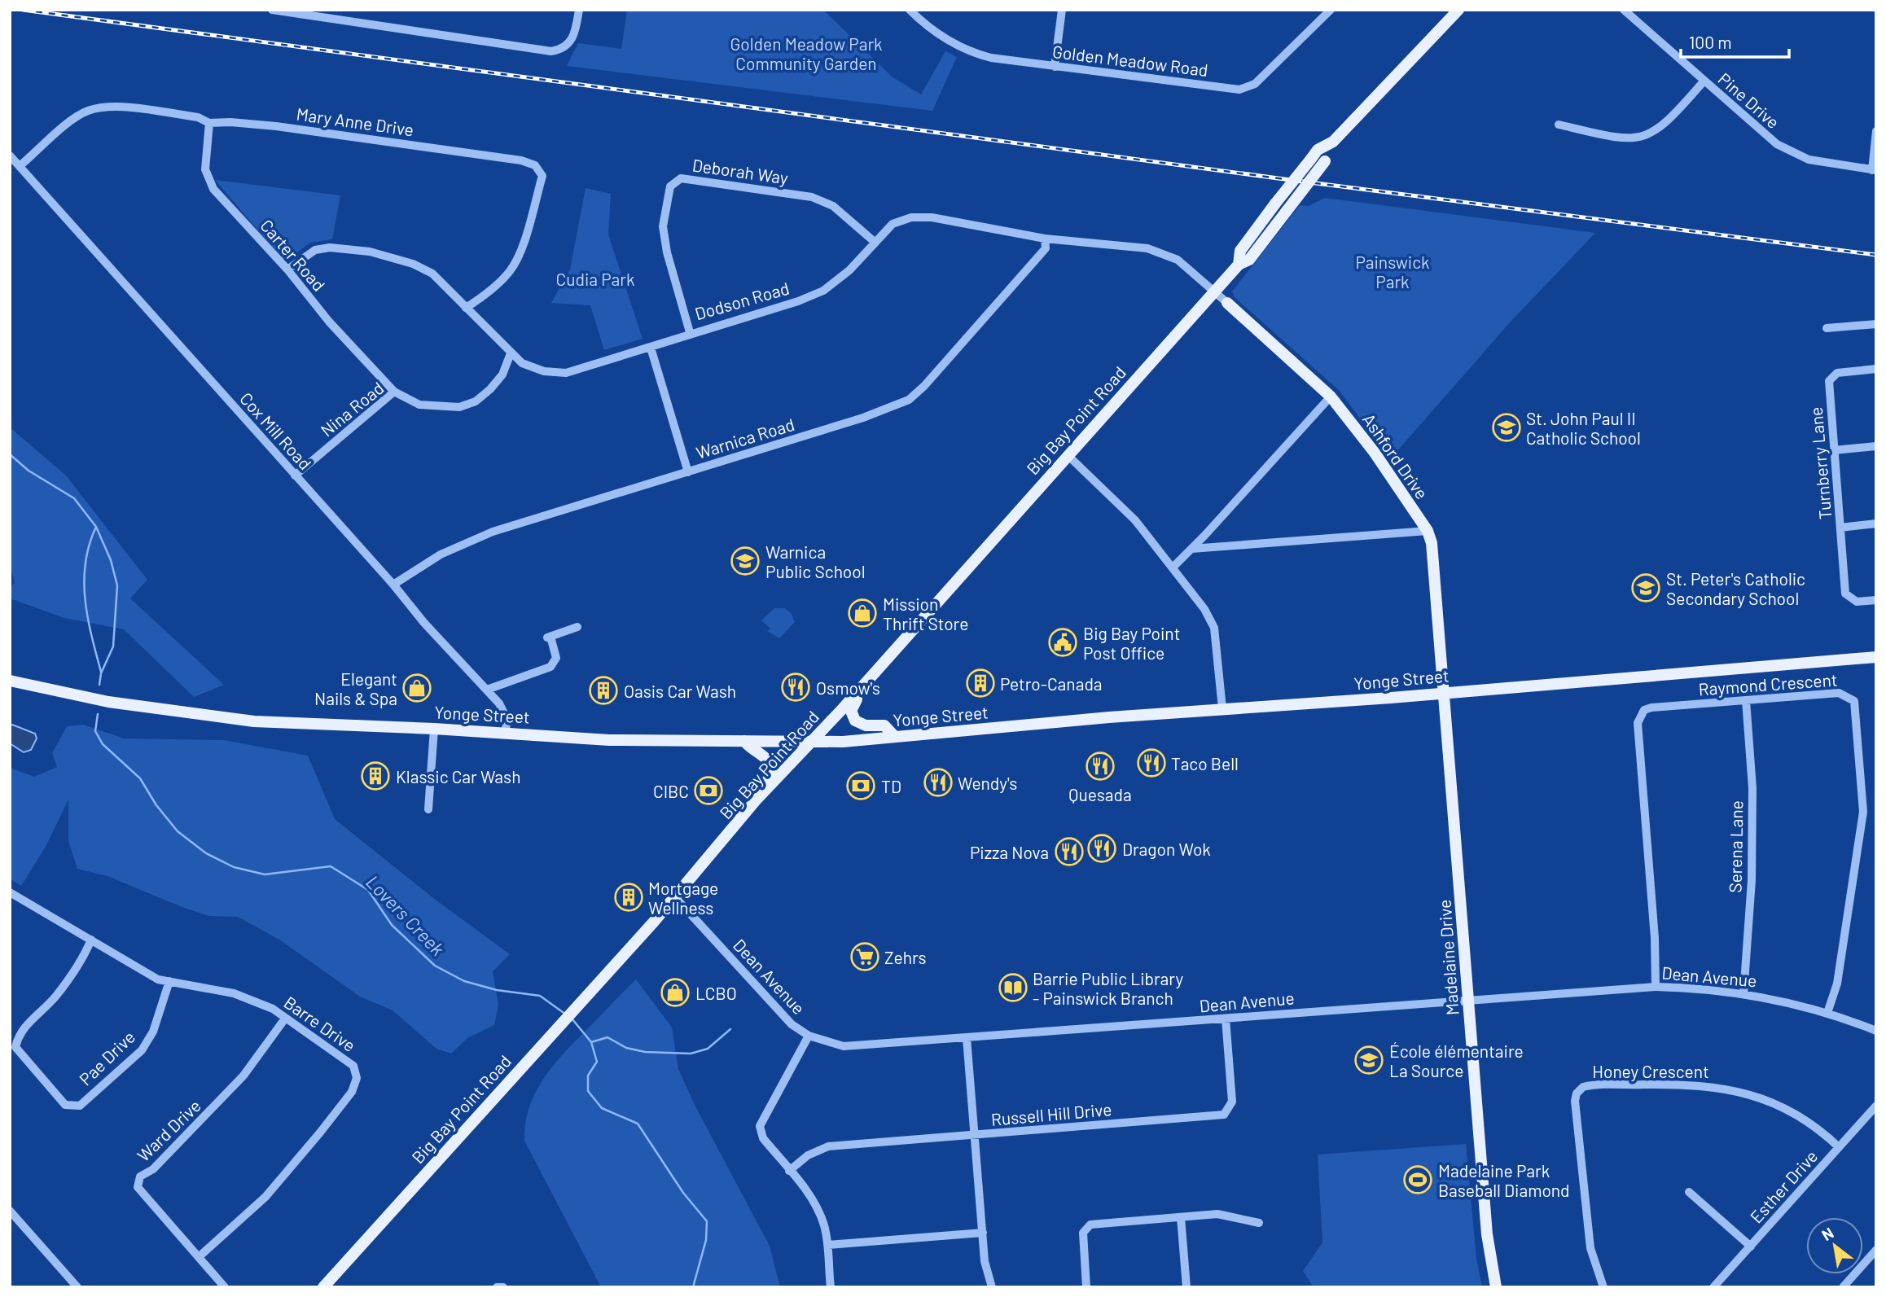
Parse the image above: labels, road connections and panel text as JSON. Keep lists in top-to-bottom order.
{
  "streets": {
    "main road": [
      "Big Bay Point Road",
      "Ashford Drive",
      "Yonge Street",
      "Madelaine Drive"
    ],
    "street": [
      "Golden Meadow Road",
      "Pine Drive",
      "Mary Anne Drive",
      "Deborah Way",
      "Carter Road",
      "Dodson Road",
      "Nina Road",
      "Cox Mill Road",
      "Warnica Road",
      "Turnberry Lane",
      "Raymond Crescent",
      "Serena Lane",
      "Dean Avenue",
      "Barre Drive",
      "Pae Drive",
      "Honey Crescent",
      "Russell Hill Drive",
      "Ward Drive",
      "Esther Drive"
    ]
  },
  "crossings": [
    ["Mary Anne Drive", "Carter Road"],
    ["Mary Anne Drive", "Dodson Road"],
    ["Mary Anne Drive", "Cox Mill Road"],
    ["Deborah Way", "Dodson Road"],
    ["Carter Road", "Dodson Road"],
    ["Carter Road", "Nina Road"],
    ["Dodson Road", "Nina Road"],
    ["Dodson Road", "Big Bay Point Road"],
    ["Dodson Road", "Warnica Road"],
    ["Dodson Road", "Ashford Drive"],
    ["Nina Road", "Cox Mill Road"],
    ["Big Bay Point Road", "Ashford Drive"],
    ["Big Bay Point Road", "Yonge Street"],
    ["Big Bay Point Road", "Dean Avenue"],
    ["Cox Mill Road", "Warnica Road"],
    ["Cox Mill Road", "Yonge Street"],
    ["Ashford Drive", "Yonge Street"],
    ["Ashford Drive", "Madelaine Drive"],
    ["Yonge Street", "Madelaine Drive"],
    ["Raymond Crescent", "Serena Lane"],
    ["Raymond Crescent", "Dean Avenue"],
    ["Serena Lane", "Dean Avenue"],
    ["Madelaine Drive", "Dean Avenue"],
    ["Dean Avenue", "Russell Hill Drive"],
    ["Barre Drive", "Pae Drive"],
    ["Barre Drive", "Ward Drive"],
    ["Honey Crescent", "Esther Drive"]
  ],
  "water": ["Lovers Creek"],
  "parks": ["Golden Meadow Park Community Garden", "Painswick Park", "Cudia Park"],
  "places": {
    "school or university": [
      "St. John Paul II Catholic School",
      "Warnica Public School",
      "St. Peter's Catholic Secondary School",
      "École élémentaire La Source"
    ],
    "shop": ["Mission Thrift Store", "Elegant Nails & Spa", "LCBO"],
    "public building": ["Big Bay Point Post Office"],
    "building": [
      "Petro-Canada",
      "Oasis Car Wash",
      "Klassic Car Wash",
      "Mortgage Wellness"
    ],
    "restaurant": [
      "Osmow's",
      "Taco Bell",
      "Quesada",
      "Wendy's",
      "Dragon Wok",
      "Pizza Nova"
    ],
    "bank": ["TD", "CIBC"],
    "supermarket": ["Zehrs"],
    "library": ["Barrie Public Library - Painswick Branch"],
    "sports": ["Madelaine Park Baseball Diamond"]
  },
  "scale_bar": "100 m",
  "north": "top left"
}
